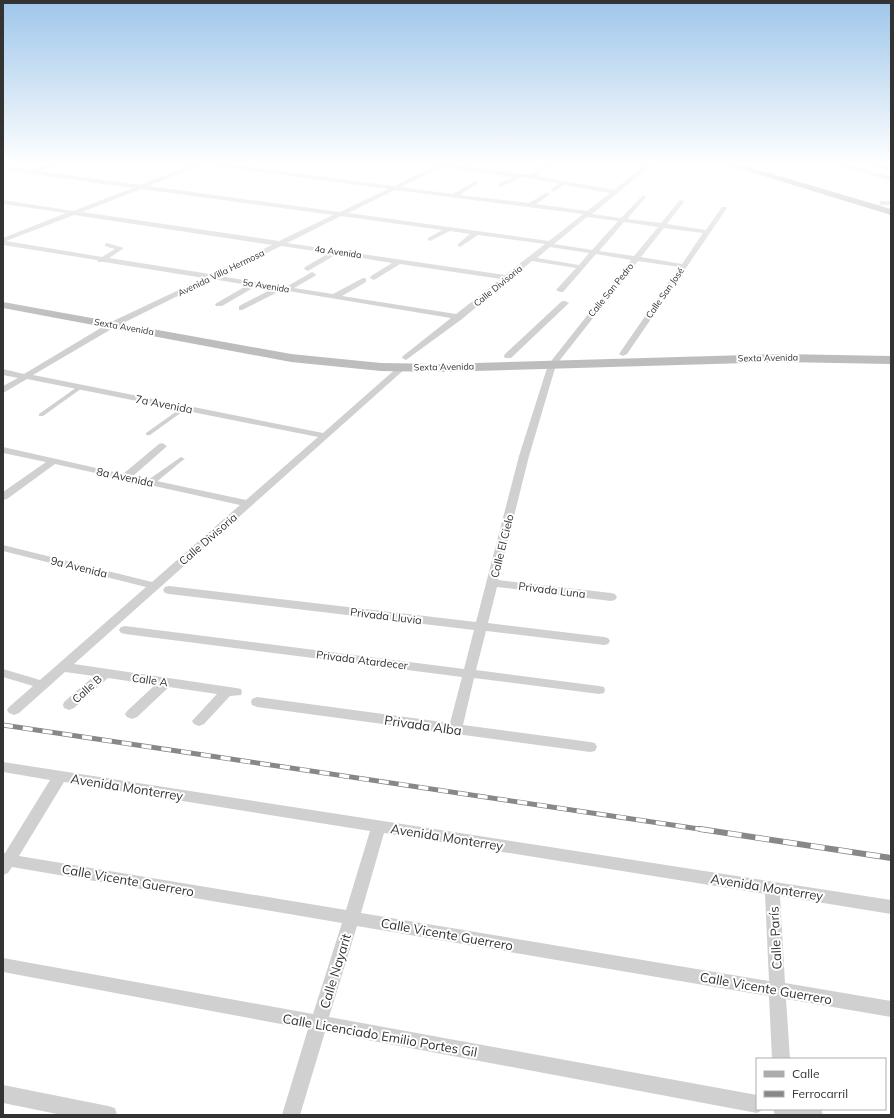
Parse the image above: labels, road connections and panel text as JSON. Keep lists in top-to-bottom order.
{
  "streets": {
    "main road": ["Sexta Avenida"],
    "street": [
      "4a Avenida",
      "Avenida Villa Hermosa",
      "5a Avenida",
      "Calle Divisoria",
      "Calle San Pedro",
      "Calle San José",
      "7a Avenida",
      "8a Avenida",
      "Calle El Cielo",
      "9a Avenida",
      "Privada Luna",
      "Privada Lluvia",
      "Privada Atardecer",
      "Calle A",
      "Calle B",
      "Privada Alba",
      "Avenida Monterrey",
      "Calle Vicente Guerrero",
      "Calle París",
      "Calle Nayarit",
      "Calle Licenciado Emilio Portes Gil"
    ]
  },
  "crossings": [
    ["4a Avenida", "Avenida Villa Hermosa"],
    ["4a Avenida", "Calle Divisoria"],
    ["Avenida Villa Hermosa", "5a Avenida"],
    ["Avenida Villa Hermosa", "Sexta Avenida"],
    ["Avenida Villa Hermosa", "7a Avenida"],
    ["5a Avenida", "Calle Divisoria"],
    ["Calle Divisoria", "Sexta Avenida"],
    ["Calle Divisoria", "7a Avenida"],
    ["Calle Divisoria", "8a Avenida"],
    ["Calle Divisoria", "9a Avenida"],
    ["Calle Divisoria", "Calle A"],
    ["Calle San Pedro", "Sexta Avenida"],
    ["Calle San Pedro", "Calle El Cielo"],
    ["Calle San José", "Sexta Avenida"],
    ["Sexta Avenida", "Calle El Cielo"],
    ["Calle El Cielo", "Privada Luna"],
    ["Calle El Cielo", "Privada Lluvia"],
    ["Calle El Cielo", "Privada Atardecer"],
    ["Calle El Cielo", "Privada Alba"],
    ["Calle A", "Calle B"],
    ["Avenida Monterrey", "Calle París"],
    ["Avenida Monterrey", "Calle Nayarit"],
    ["Calle Vicente Guerrero", "Calle París"],
    ["Calle Vicente Guerrero", "Calle Nayarit"],
    ["Calle Nayarit", "Calle Licenciado Emilio Portes Gil"]
  ],
  "legend": ["Calle", "Ferrocarril"]
}
